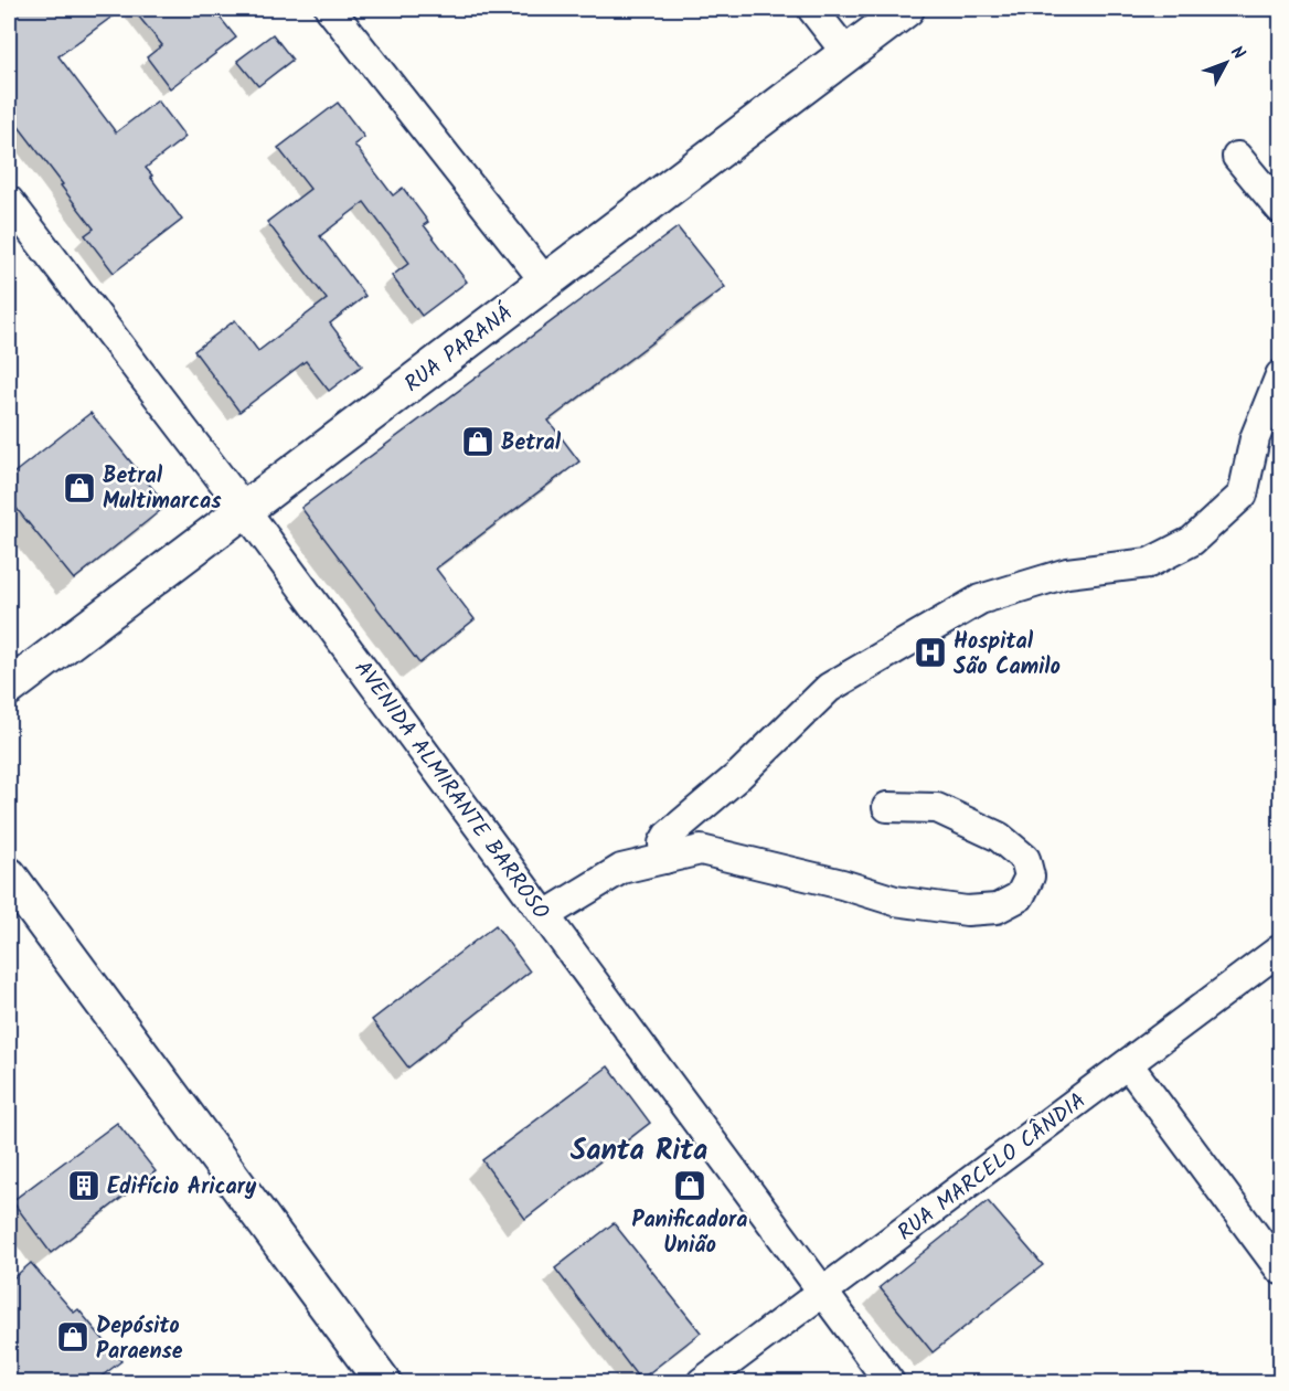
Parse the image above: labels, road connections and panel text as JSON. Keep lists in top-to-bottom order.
{
  "streets": {
    "main road": ["RUA PARANÁ"],
    "street": ["AVENIDA ALMIRANTE BARROSO", "RUA MARCELO CÂNDIA"]
  },
  "crossings": [
    ["RUA PARANÁ", "AVENIDA ALMIRANTE BARROSO"],
    ["AVENIDA ALMIRANTE BARROSO", "RUA MARCELO CÂNDIA"]
  ],
  "districts": ["Santa Rita"],
  "places": {
    "shop": [
      "Betral",
      "Betral Multimarcas",
      "Panificadora União",
      "Depósito Paraense"
    ],
    "hospital": ["Hospital São Camilo"],
    "building": ["Edifício Aricary"]
  },
  "north": "top right"
}
